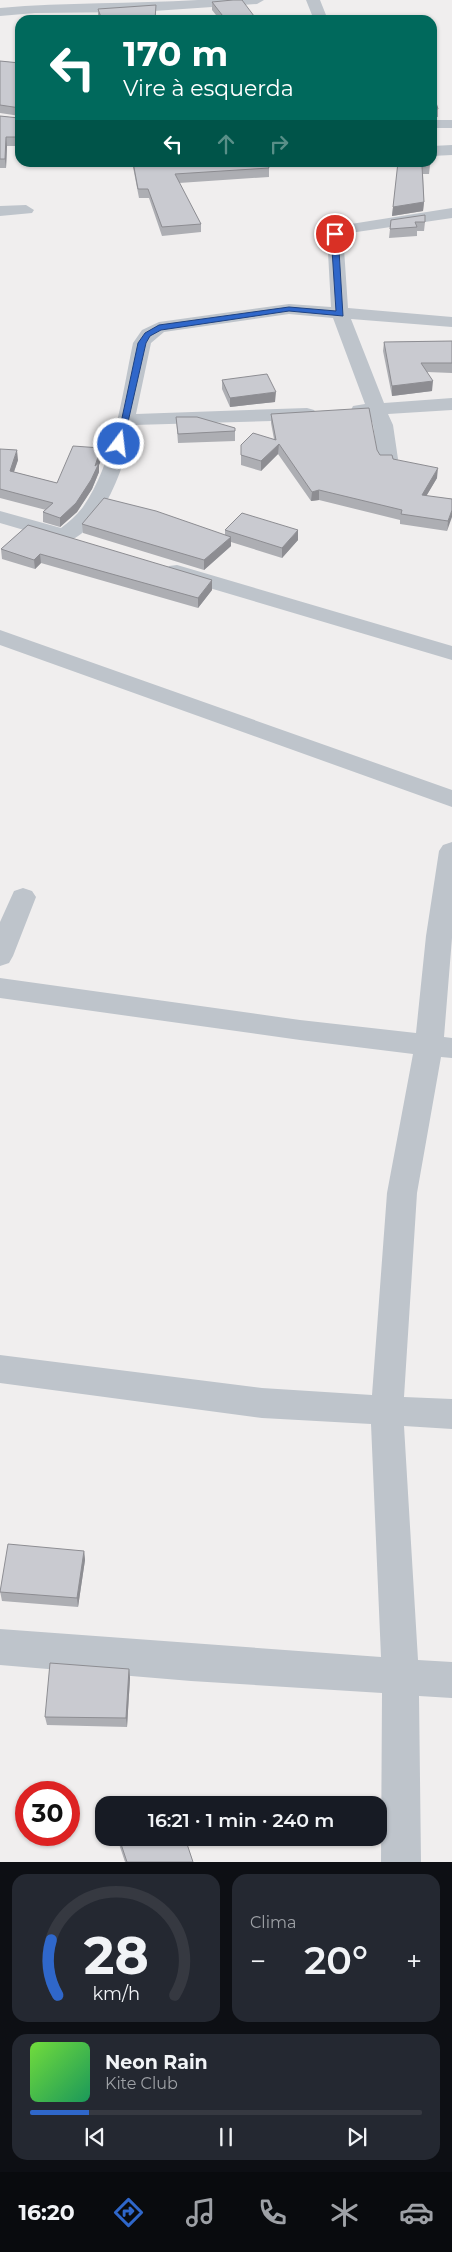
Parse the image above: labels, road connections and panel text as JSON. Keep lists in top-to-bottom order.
{
  "page": {
    "turn": ["170 m", "Vire à esquerda"],
    "limit": "30",
    "trip": "16:21 · 1 min · 240 m",
    "tile": "Clima",
    "heat": ["−", "20°", "+"],
    "song": ["Neon Rain", "Kite Club"],
    "tabs": "16:20",
    "gauge": ["28", "km/h"]
  }
}
